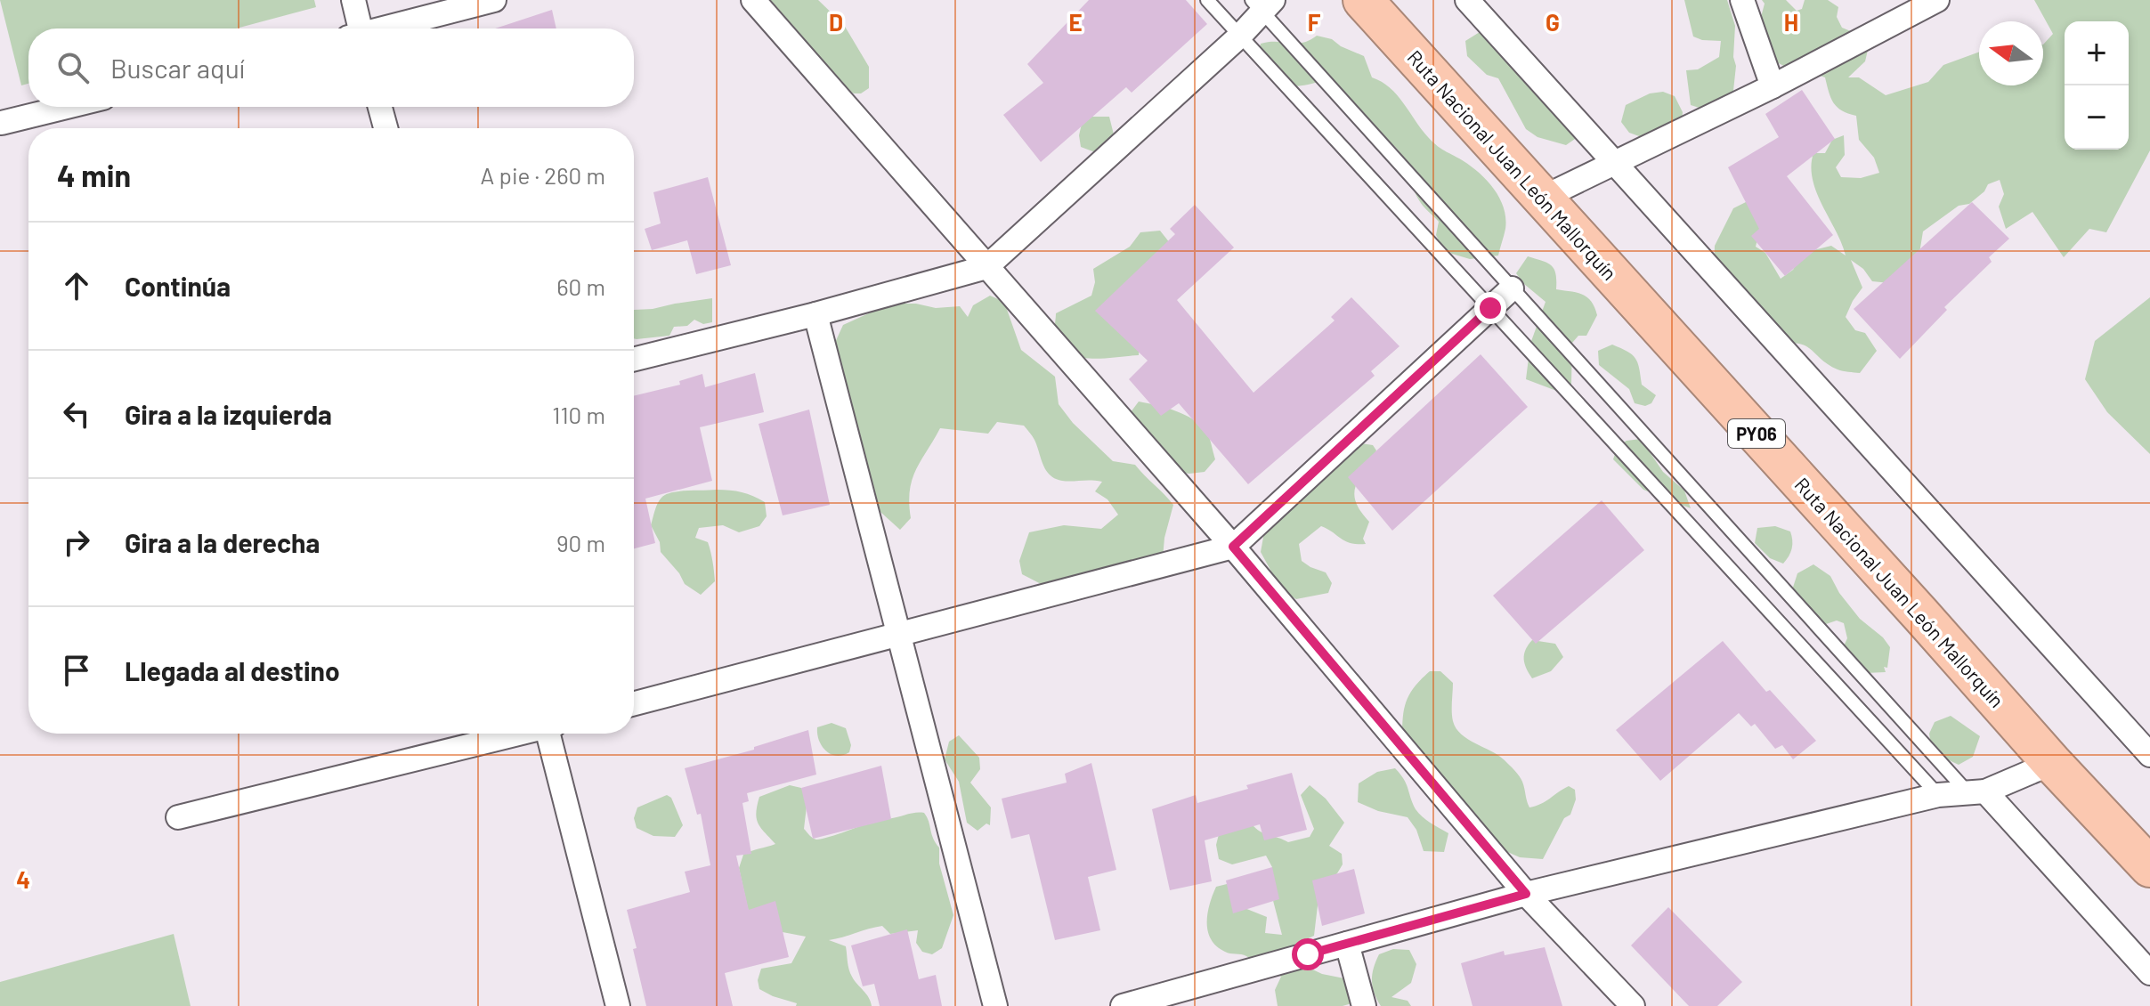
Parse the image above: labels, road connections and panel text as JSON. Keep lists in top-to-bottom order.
{
  "streets": {
    "highway": ["Ruta Nacional Juan León Mallorquín", "PY06"]
  },
  "north": "left",
  "page": {
    "map_buttons": ["+", "−"],
    "search": "Buscar aquí",
    "heading": ["4 min", "A pie · 260 m"],
    "list": [
      ["Continúa", "60 m"],
      ["Gira a la izquierda", "110 m"],
      ["Gira a la derecha", "90 m"],
      "Llegada al destino"
    ]
  },
  "grid": {
    "columns": [
      "D",
      "E",
      "F",
      "G",
      "H"
    ],
    "rows": ["4"]
  }
}
